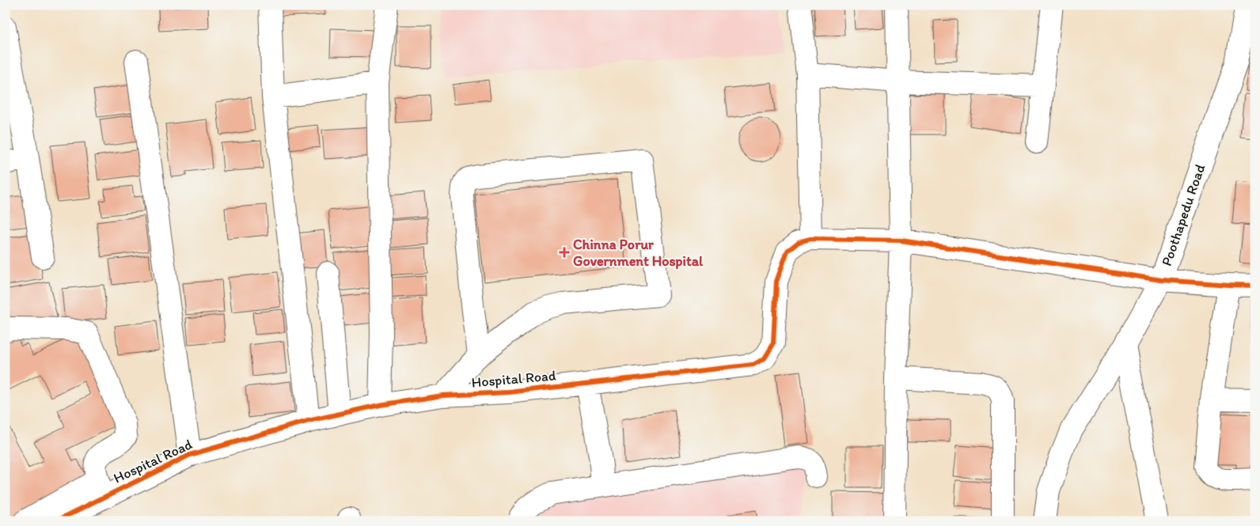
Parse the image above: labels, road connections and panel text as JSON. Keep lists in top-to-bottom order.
{
  "streets": {
    "street": ["Poothapedu Road", "Hospital Road"]
  },
  "crossings": [
    ["Poothapedu Road", "Hospital Road"]
  ],
  "places": {
    "health": ["Chinna Porur Government Hospital"]
  }
}
